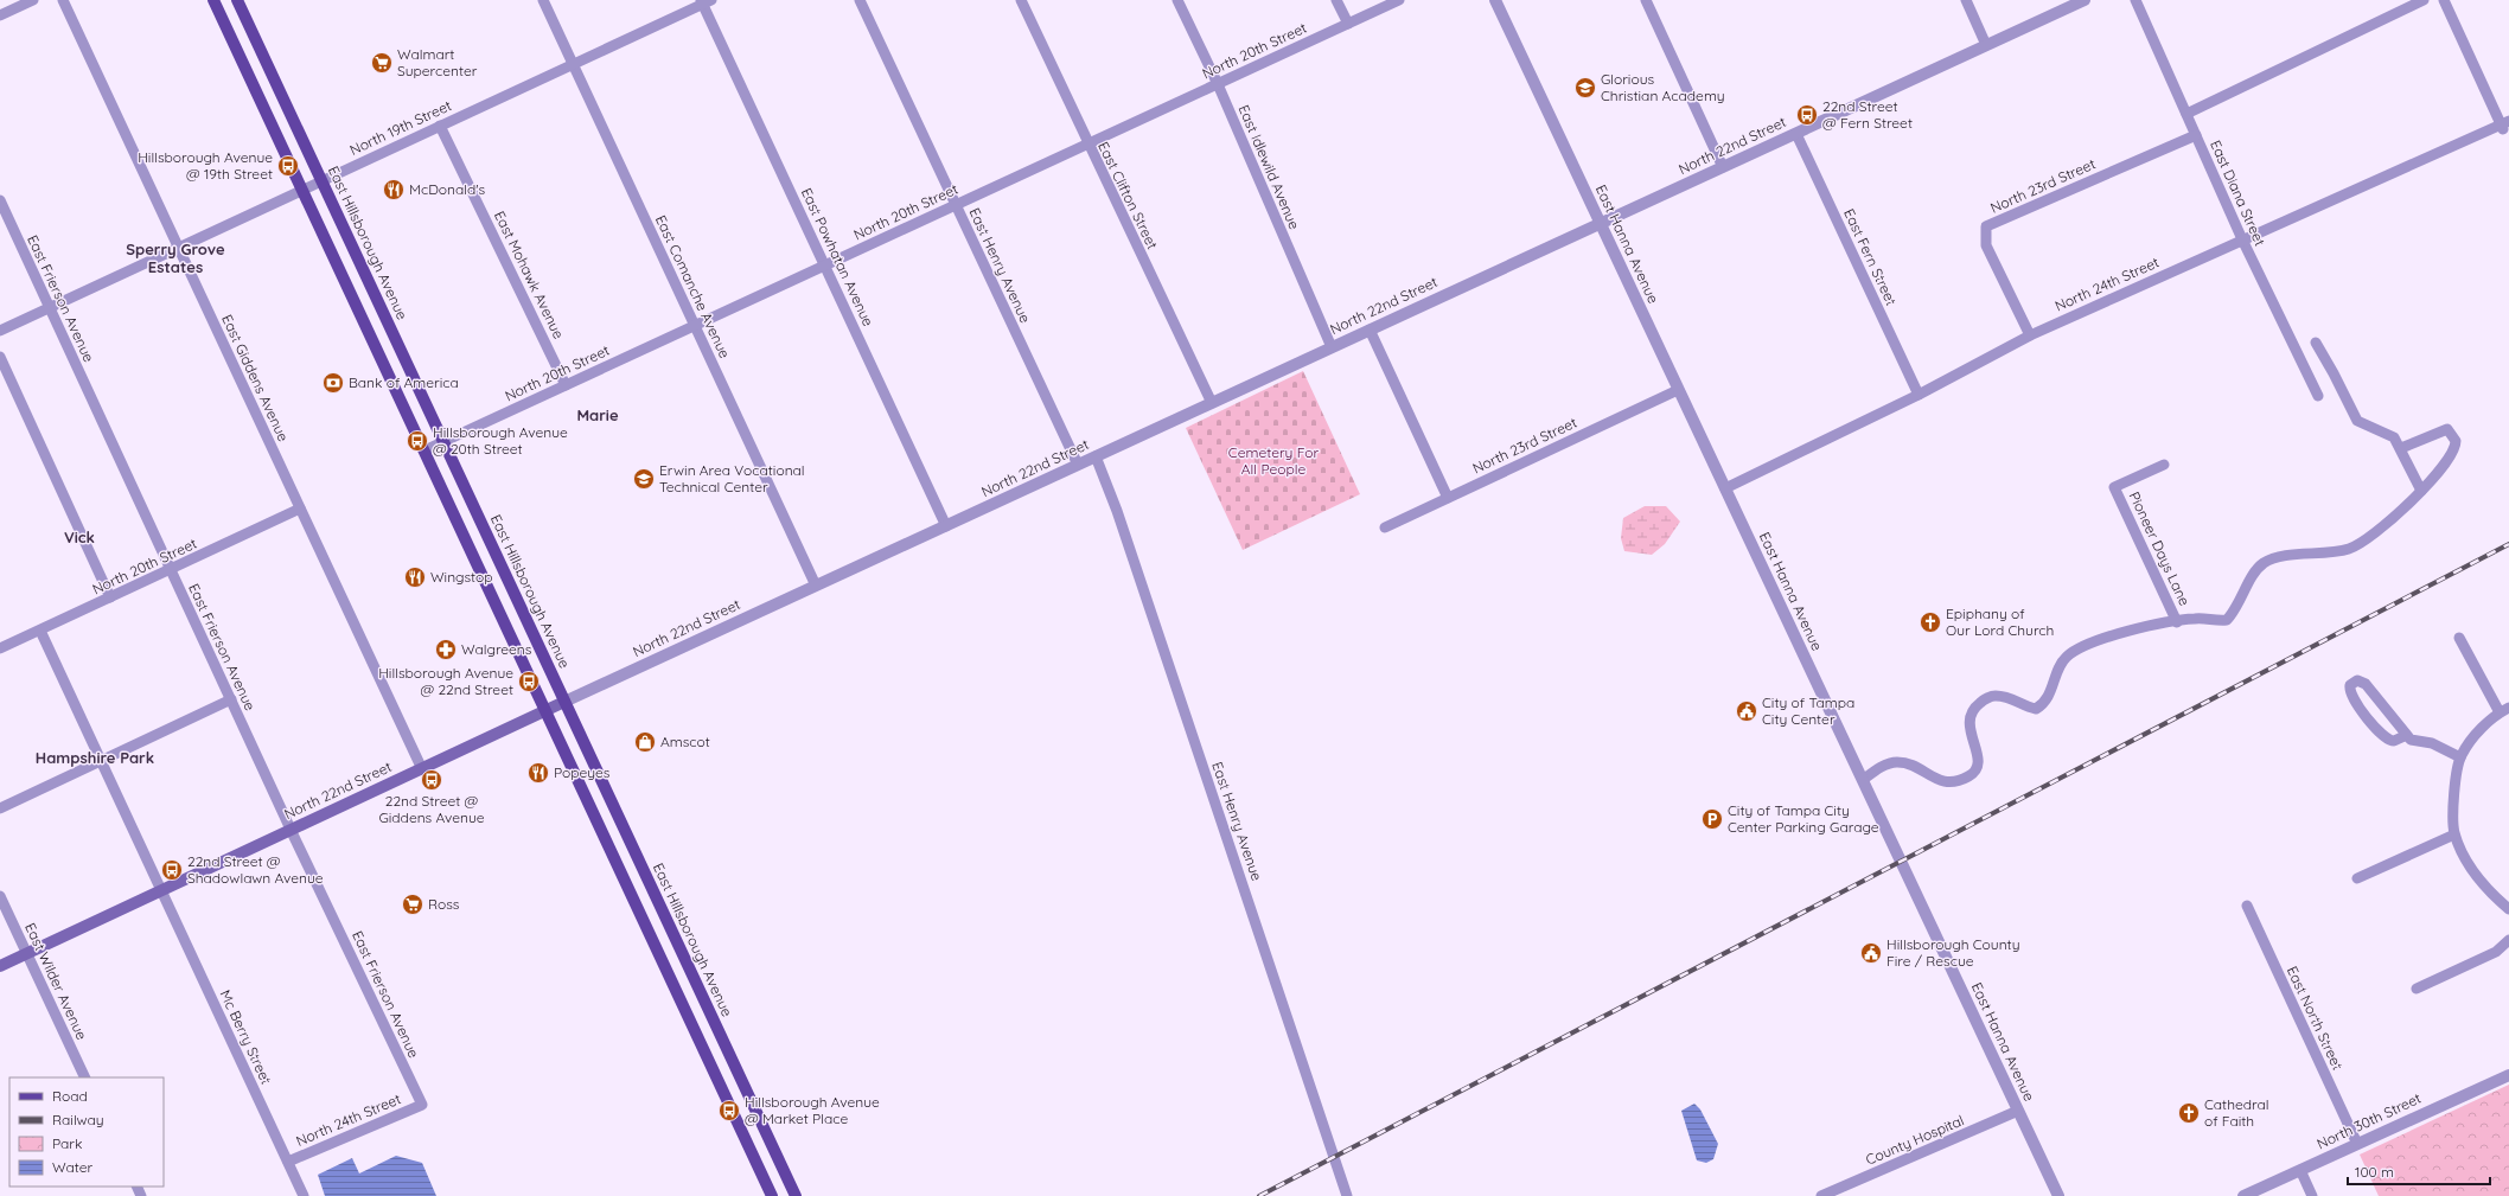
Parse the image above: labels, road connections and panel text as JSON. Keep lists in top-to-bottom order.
{
  "streets": {
    "main road": ["North 22nd Street", "East Hillsborough Avenue"],
    "street": [
      "North 20th Street",
      "North 19th Street",
      "East Idlewild Avenue",
      "North 23rd Street",
      "East Diana Street",
      "East Clifton Street",
      "East Hanna Avenue",
      "East Powhatan Avenue",
      "East Fern Street",
      "East Henry Avenue",
      "East Mohawk Avenue",
      "North 24th Street",
      "East Comanche Avenue",
      "East Frierson Avenue",
      "East Giddens Avenue",
      "Pioneer Days Lane",
      "East Wilder Avenue",
      "East North Street",
      "Mc Berry Street",
      "North 30th Street",
      "County Hospital"
    ]
  },
  "crossings": [
    ["North 20th Street", "East Idlewild Avenue"],
    ["North 20th Street", "East Clifton Street"],
    ["North 20th Street", "East Hillsborough Avenue"],
    ["North 20th Street", "East Powhatan Avenue"],
    ["North 20th Street", "East Henry Avenue"],
    ["North 20th Street", "East Mohawk Avenue"],
    ["North 20th Street", "East Comanche Avenue"],
    ["North 20th Street", "East Frierson Avenue"],
    ["North 20th Street", "East Giddens Avenue"],
    ["North 20th Street", "Mc Berry Street"],
    ["North 19th Street", "East Hillsborough Avenue"],
    ["North 19th Street", "East Powhatan Avenue"],
    ["North 19th Street", "East Mohawk Avenue"],
    ["North 19th Street", "East Comanche Avenue"],
    ["North 19th Street", "East Frierson Avenue"],
    ["North 19th Street", "East Giddens Avenue"],
    ["North 22nd Street", "East Idlewild Avenue"],
    ["North 22nd Street", "East Clifton Street"],
    ["North 22nd Street", "East Hillsborough Avenue"],
    ["North 22nd Street", "East Hanna Avenue"],
    ["North 22nd Street", "East Powhatan Avenue"],
    ["North 22nd Street", "East Fern Street"],
    ["North 22nd Street", "East Henry Avenue"],
    ["North 22nd Street", "East Comanche Avenue"],
    ["North 22nd Street", "East Frierson Avenue"],
    ["North 22nd Street", "East Giddens Avenue"],
    ["North 22nd Street", "East Wilder Avenue"],
    ["North 22nd Street", "Mc Berry Street"],
    ["North 23rd Street", "East Diana Street"],
    ["North 23rd Street", "East Hanna Avenue"],
    ["North 23rd Street", "North 24th Street"],
    ["East Diana Street", "North 24th Street"],
    ["East Hanna Avenue", "North 24th Street"],
    ["East Hanna Avenue", "County Hospital"],
    ["East Fern Street", "North 24th Street"],
    ["North 24th Street", "East Frierson Avenue"],
    ["North 24th Street", "Mc Berry Street"],
    ["East North Street", "North 30th Street"]
  ],
  "districts": [
    "Sperry Grove Estates",
    "Marie",
    "Vick",
    "Hampshire Park"
  ],
  "parks": ["Cemetery For All People"],
  "places": {
    "supermarket": ["Walmart Supercenter", "Ross"],
    "school or university": ["Glorious Christian Academy", "Erwin Area Vocational Technical Center"],
    "bus stop": [
      "22nd Street @ Fern Street",
      "Hillsborough Avenue @ 19th Street",
      "Hillsborough Avenue @ 20th Street",
      "Hillsborough Avenue @ 22nd Street",
      "22nd Street @ Giddens Avenue",
      "22nd Street @ Shadowlawn Avenue",
      "Hillsborough Avenue @ Market Place"
    ],
    "restaurant": ["McDonald's", "Wingstop", "Popeyes"],
    "bank": ["Bank of America"],
    "church": ["Epiphany of Our Lord Church", "Cathedral of Faith"],
    "pharmacy": ["Walgreens"],
    "public building": ["City of Tampa City Center", "Hillsborough County Fire / Rescue"],
    "shop": ["Amscot"],
    "parking": ["City of Tampa City Center Parking Garage"]
  },
  "legend": [
    "Road",
    "Railway",
    "Park",
    "Water"
  ],
  "scale_bar": "100 m"
}
